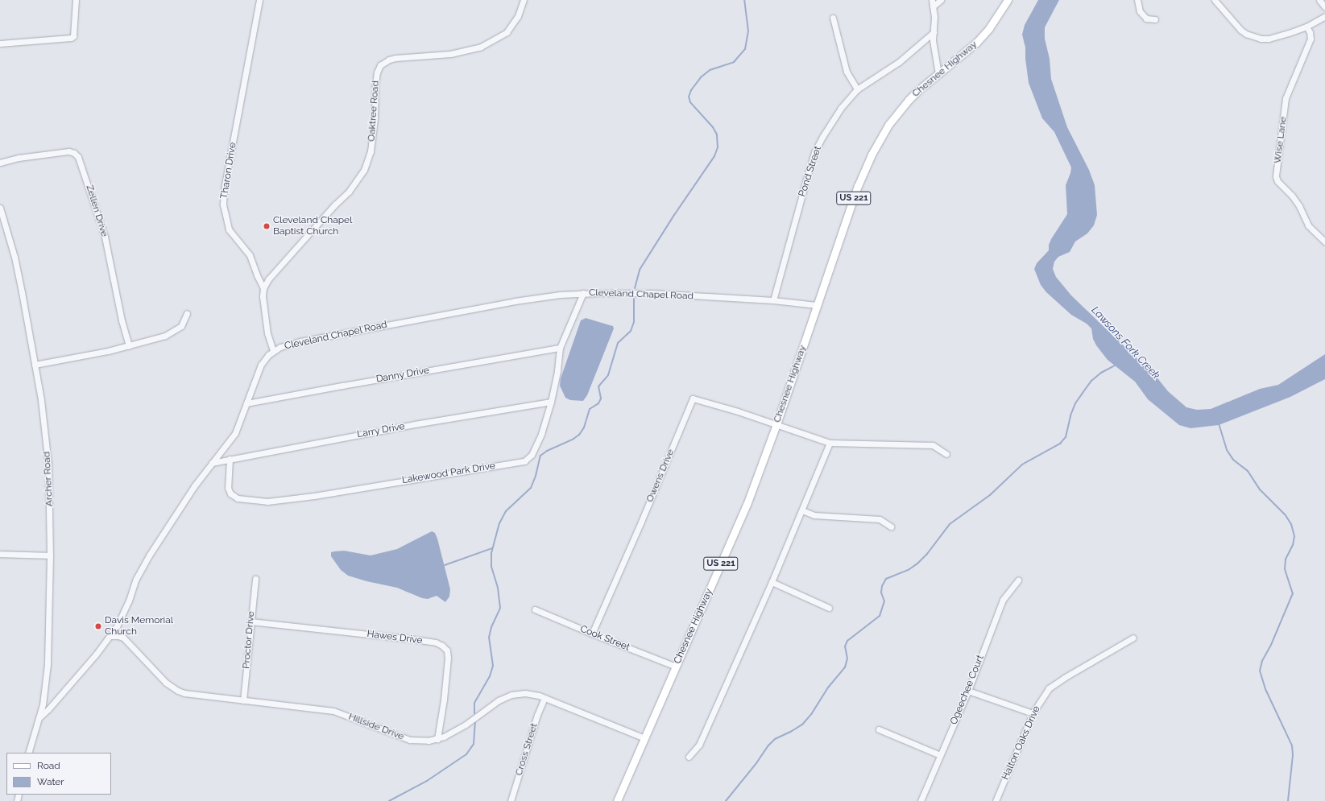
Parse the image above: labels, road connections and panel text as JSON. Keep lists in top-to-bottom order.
{
  "streets": {
    "main road": ["Chesnee Highway", "US 221"],
    "street": [
      "Oaktree Road",
      "Wise Lane",
      "Tharon Drive",
      "Pond Street",
      "Zellen Drive",
      "Cleveland Chapel Road",
      "Danny Drive",
      "Larry Drive",
      "Lakewood Park Drive",
      "Owens Drive",
      "Archer Road",
      "Hawes Drive",
      "Cook Street",
      "Proctor Drive",
      "Ogeechee Court",
      "Hillside Drive",
      "Halton Oaks Drive",
      "Cross Street"
    ]
  },
  "crossings": [
    ["Chesnee Highway", "Cleveland Chapel Road"],
    ["Chesnee Highway", "Owens Drive"],
    ["Chesnee Highway", "Cook Street"],
    ["Chesnee Highway", "Hillside Drive"],
    ["Oaktree Road", "Tharon Drive"],
    ["Tharon Drive", "Cleveland Chapel Road"],
    ["Pond Street", "Cleveland Chapel Road"],
    ["Cleveland Chapel Road", "Danny Drive"],
    ["Cleveland Chapel Road", "Larry Drive"],
    ["Cleveland Chapel Road", "Lakewood Park Drive"],
    ["Cleveland Chapel Road", "Archer Road"],
    ["Cleveland Chapel Road", "Hillside Drive"],
    ["Danny Drive", "Lakewood Park Drive"],
    ["Larry Drive", "Lakewood Park Drive"],
    ["Owens Drive", "Cook Street"],
    ["Hawes Drive", "Proctor Drive"],
    ["Hawes Drive", "Hillside Drive"],
    ["Proctor Drive", "Hillside Drive"],
    ["Hillside Drive", "Cross Street"]
  ],
  "water": ["Lawsons Fork Creek"],
  "places": ["Cleveland Chapel Baptist Church", "Davis Memorial Church"],
  "legend": ["Road", "Water"]
}
